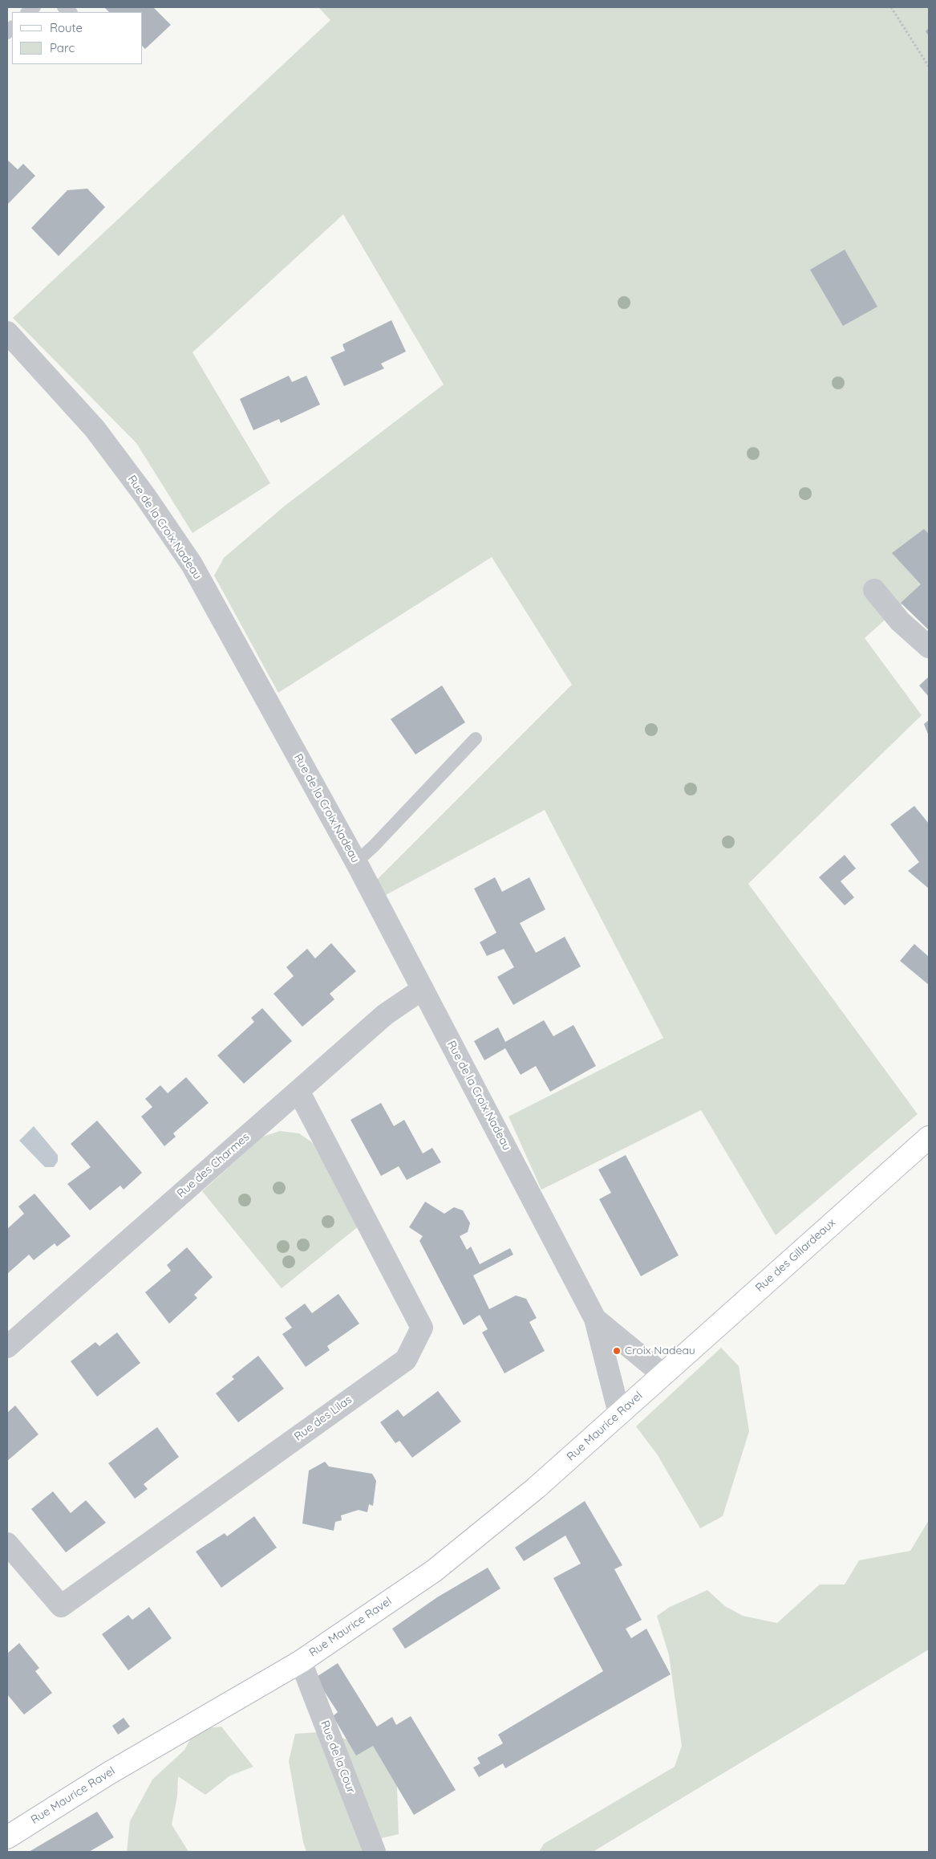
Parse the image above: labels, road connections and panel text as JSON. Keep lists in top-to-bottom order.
{
  "streets": {
    "street": [
      "Rue de la Croix Nadeau",
      "Rue des Charmes",
      "Rue des Gillardeaux",
      "Rue des Lilas",
      "Rue Maurice Ravel",
      "Rue de la Cour"
    ]
  },
  "crossings": [
    ["Rue de la Croix Nadeau", "Rue des Charmes"],
    ["Rue des Charmes", "Rue des Lilas"],
    ["Rue des Gillardeaux", "Rue Maurice Ravel"],
    ["Rue Maurice Ravel", "Rue de la Cour"]
  ],
  "places": ["Croix Nadeau"],
  "legend": ["Route", "Parc"]
}
